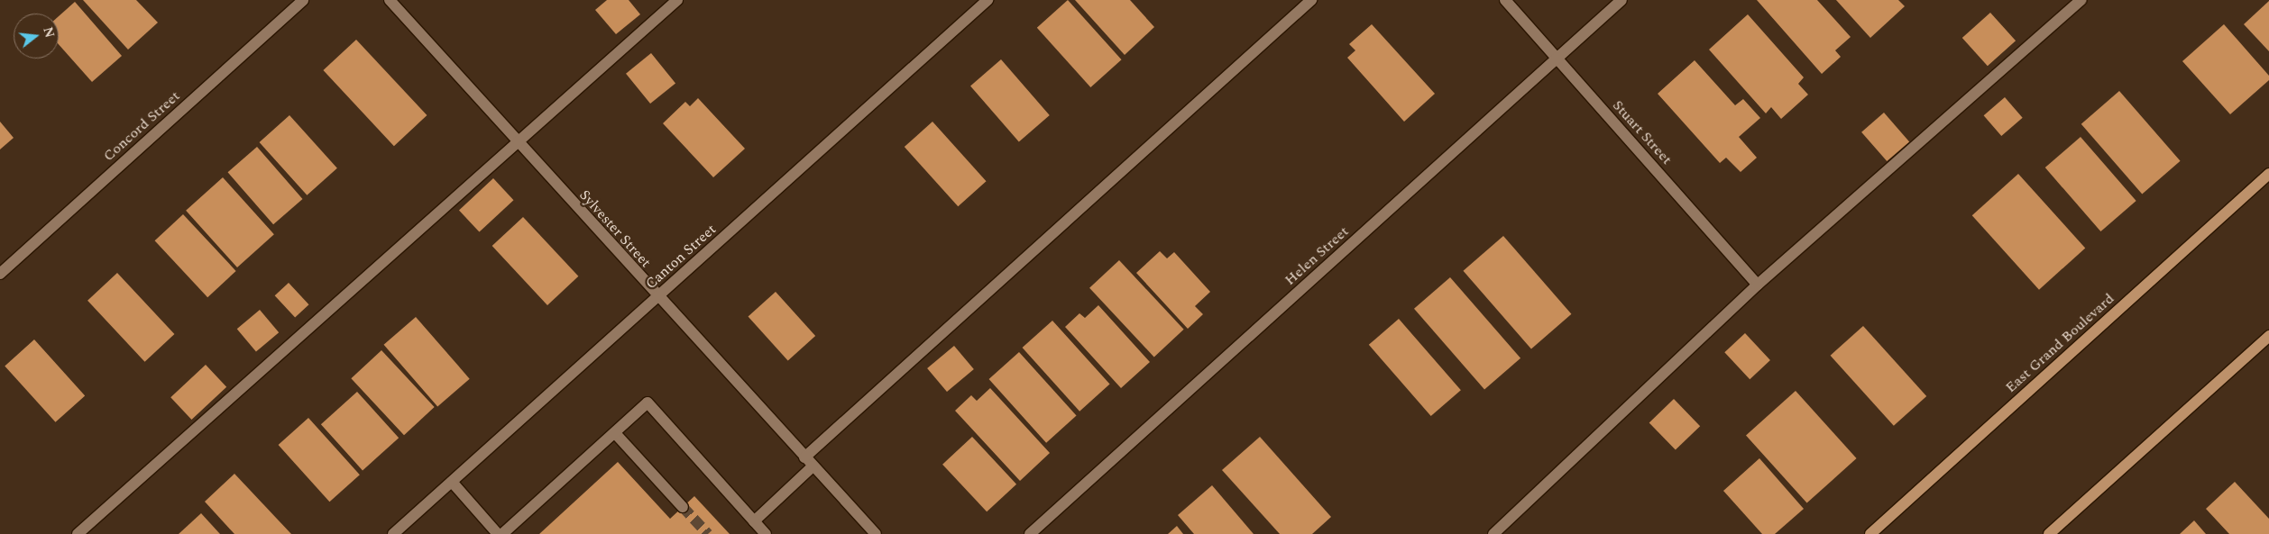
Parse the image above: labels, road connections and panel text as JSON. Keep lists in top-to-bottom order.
{
  "streets": {
    "main road": ["East Grand Boulevard"],
    "street": [
      "Concord Street",
      "Stuart Street",
      "Sylvester Street",
      "Helen Street",
      "Canton Street"
    ]
  },
  "crossings": [
    ["Stuart Street", "Helen Street"],
    ["Sylvester Street", "Canton Street"]
  ],
  "north": "right"
}
